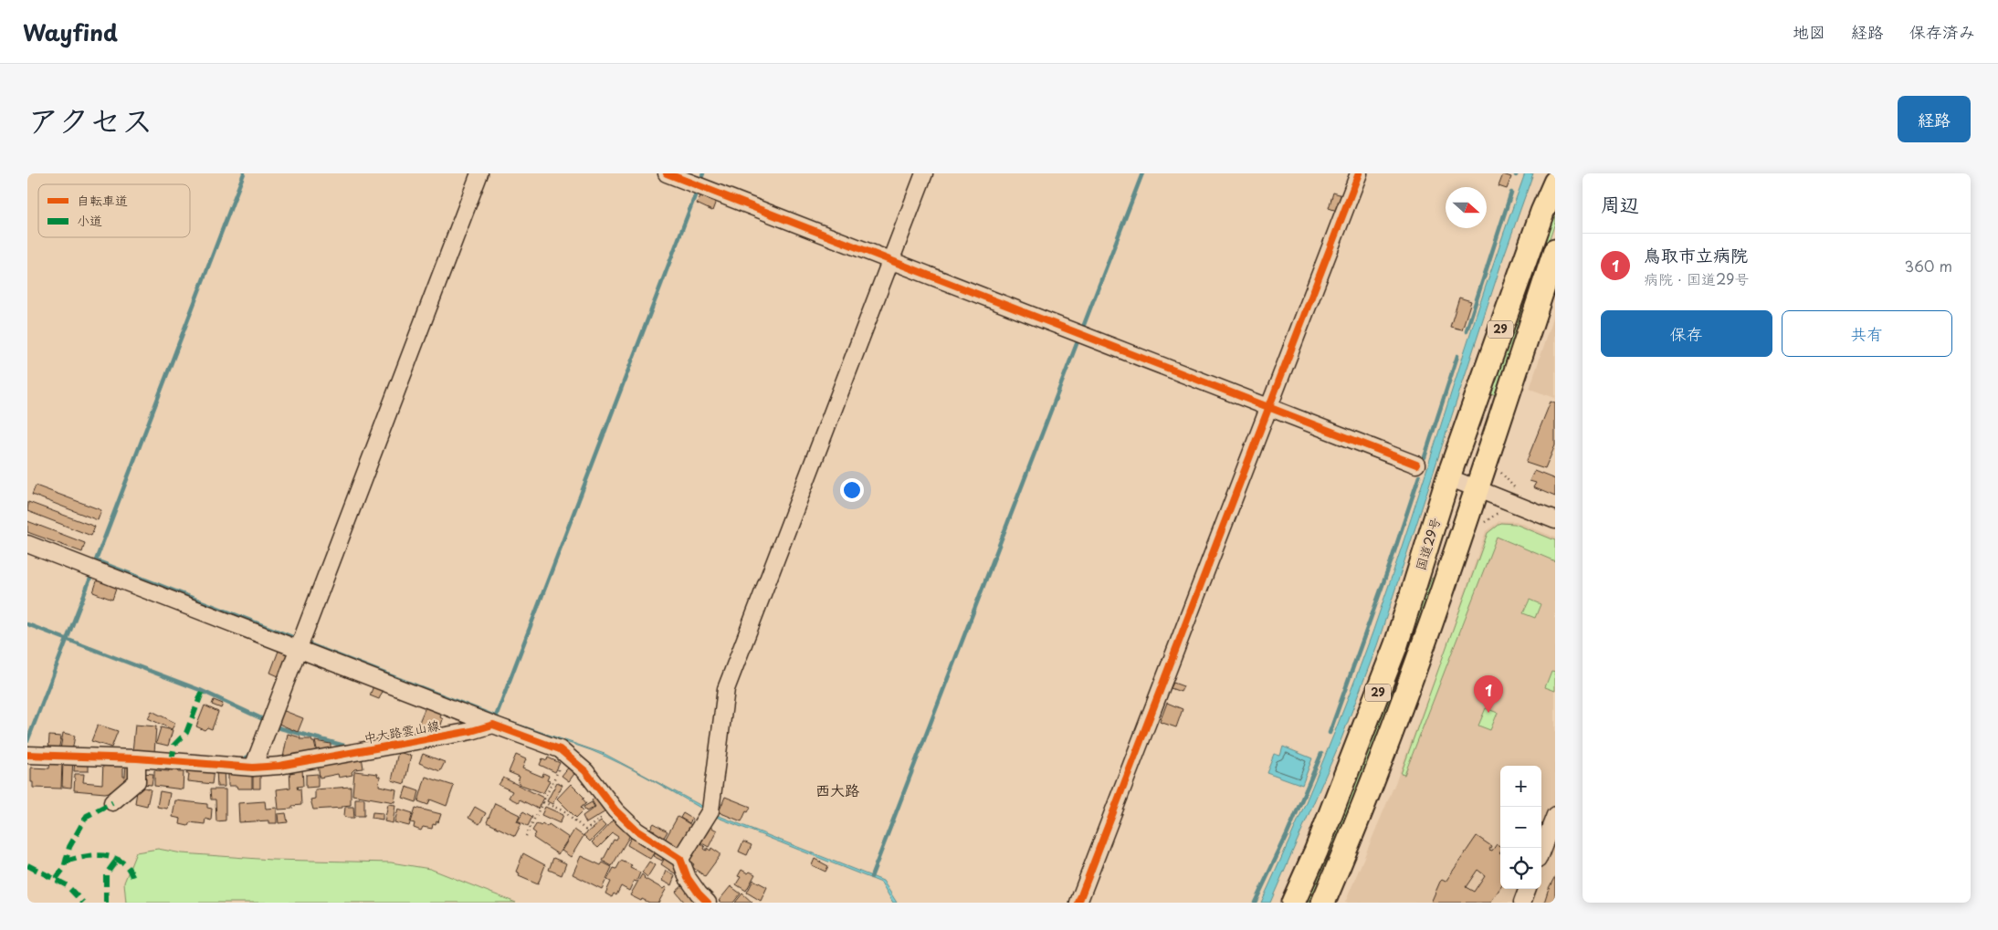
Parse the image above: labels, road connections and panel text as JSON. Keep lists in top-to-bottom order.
{
  "streets": {
    "highway": ["29", "国道29号"],
    "street": ["中大路雲山線"]
  },
  "districts": ["西大路"],
  "legend": ["自転車道", "小道"],
  "north": "right",
  "page": {
    "header": "Wayfind",
    "nav": ["地図", "経路", "保存済み"],
    "title": "アクセス",
    "buttons": [
      "経路",
      ["保存", "共有"]
    ],
    "heading": "周辺",
    "list": [
      {
        "mark": "1",
        "name": "鳥取市立病院",
        "note": "病院 · 国道29号",
        "value": "360 m"
      }
    ],
    "pins": "1",
    "map_buttons": ["+", "−"]
  }
}
